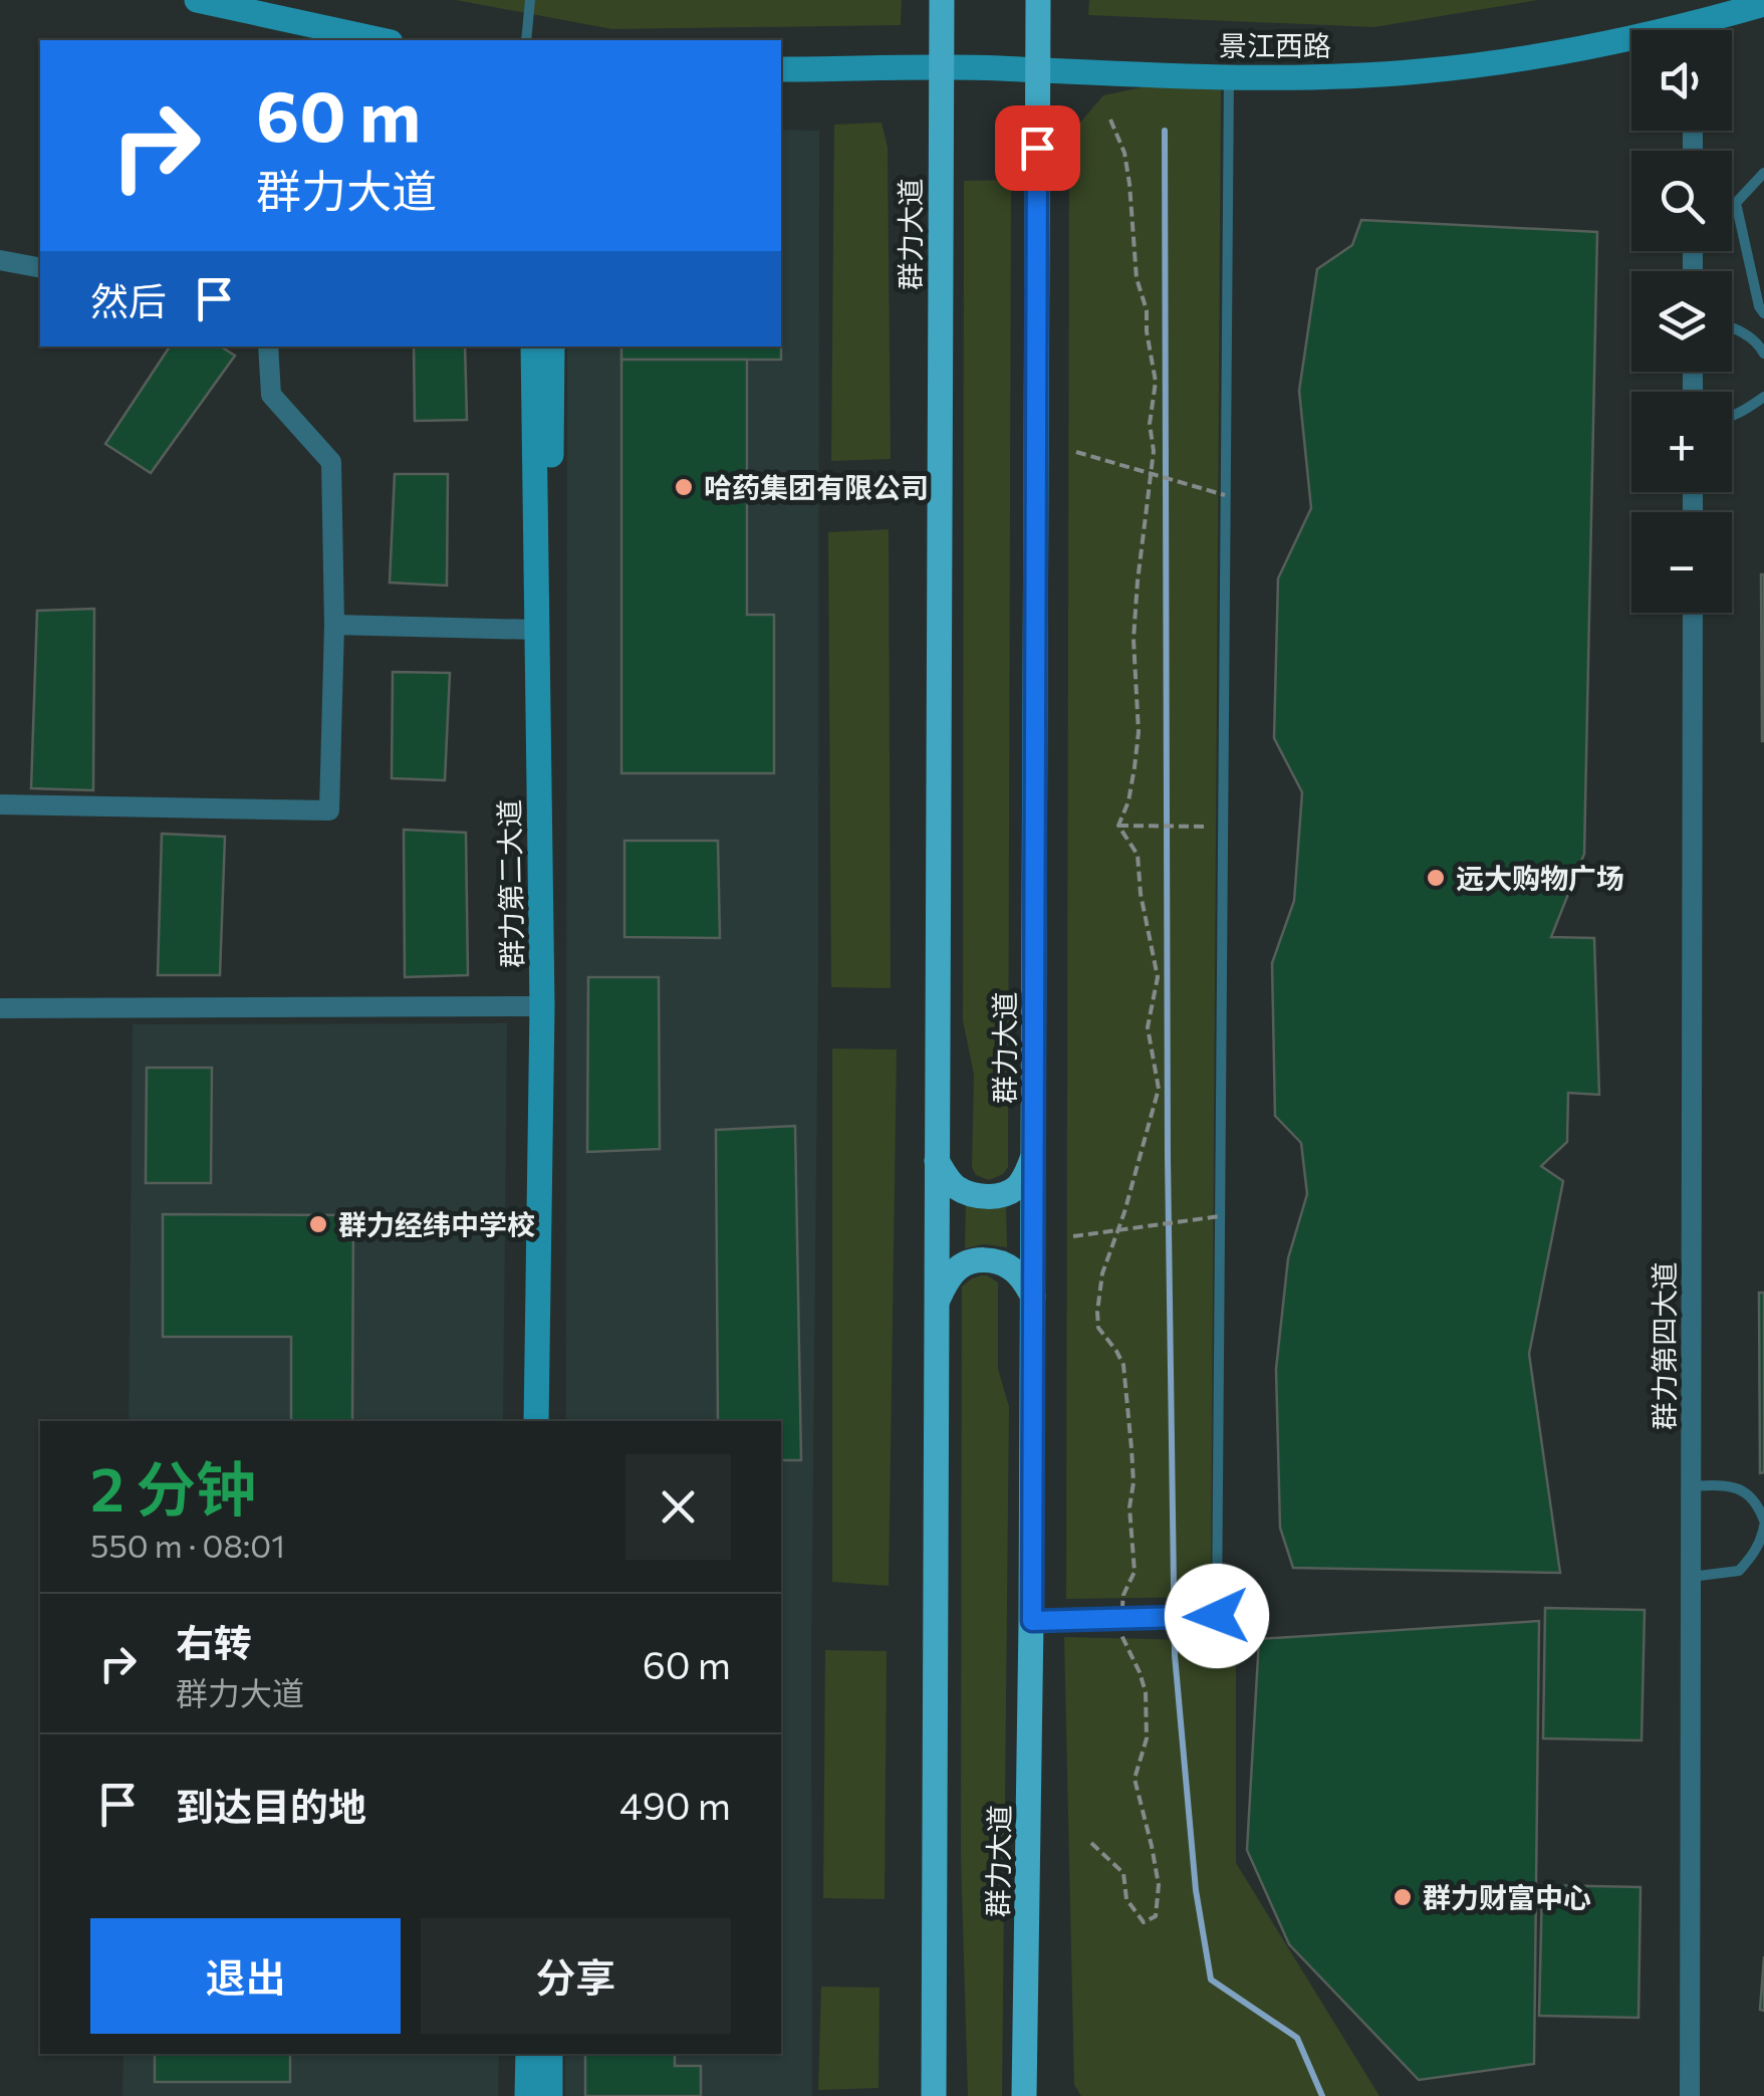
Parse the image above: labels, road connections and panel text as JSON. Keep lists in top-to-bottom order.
{
  "streets": {
    "main road": ["景江西路", "群力大道", "群力第二大道"],
    "street": ["群力第四大道"]
  },
  "crossings": [
    ["景江西路", "群力大道"]
  ],
  "places": [
    "哈药集团有限公司",
    "远大购物广场",
    "群力经纬中学校",
    "群力财富中心"
  ],
  "page": {
    "map_buttons": ["+", "−"],
    "turn": ["60 m", "群力大道"],
    "then": "然后",
    "heading": ["2 分钟", "550 m · 08:01"],
    "list": [
      {
        "name": "右转",
        "note": "群力大道",
        "value": "60 m"
      },
      {
        "name": "到达目的地",
        "value": "490 m"
      }
    ],
    "buttons": ["退出", "分享"]
  }
}
